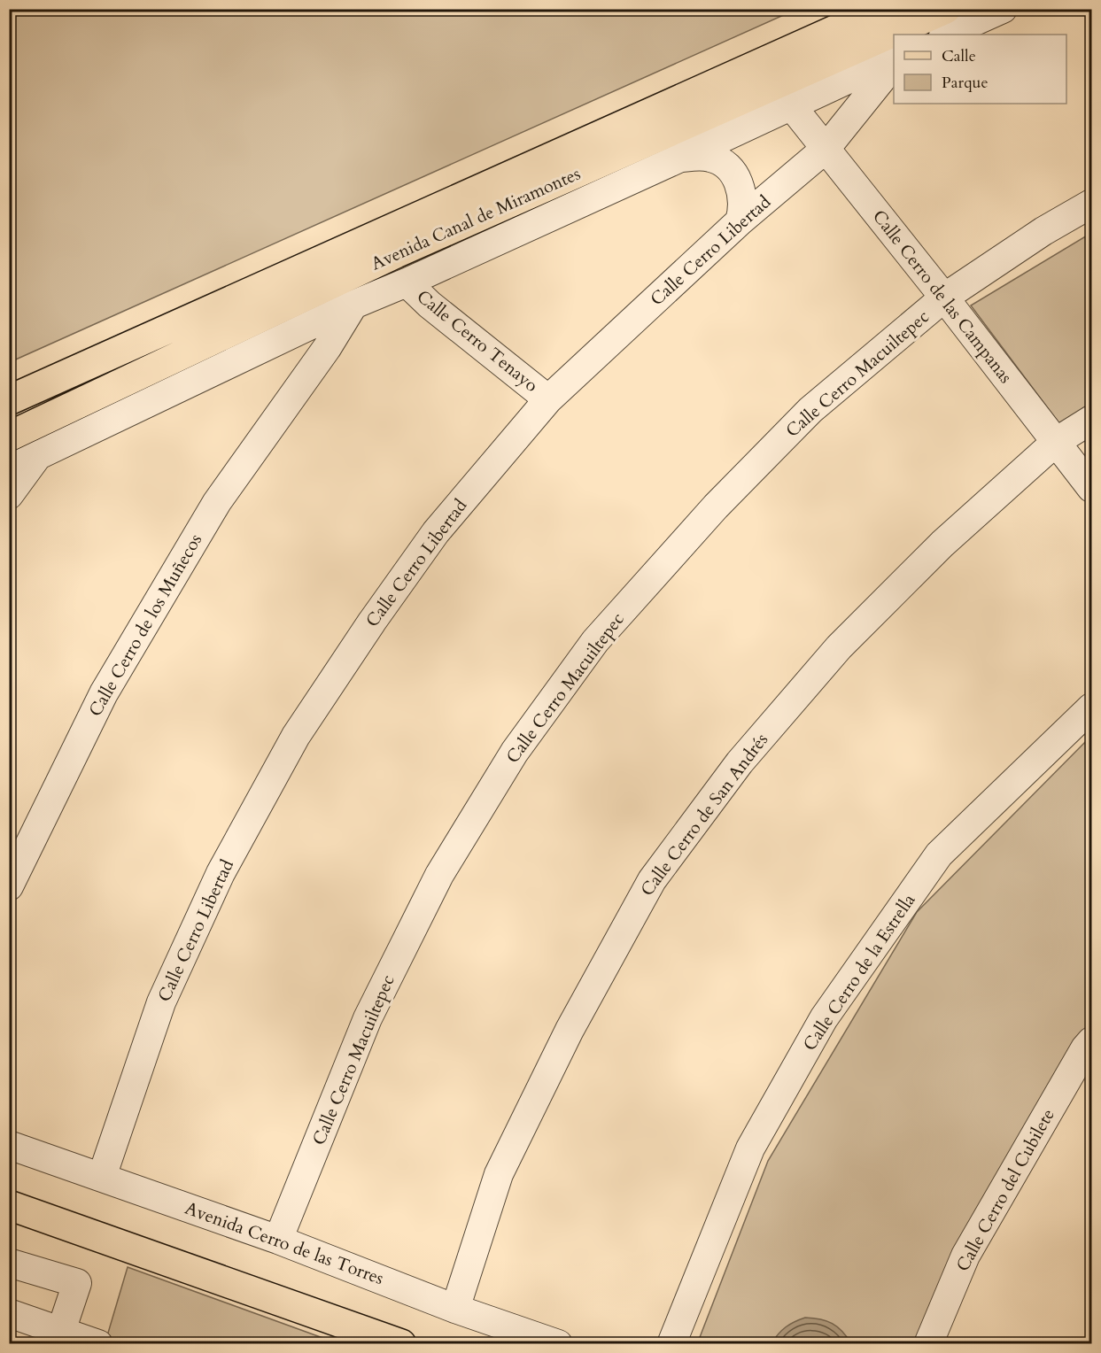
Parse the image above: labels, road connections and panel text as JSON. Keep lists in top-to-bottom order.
{
  "streets": {
    "main road": ["Avenida Canal de Miramontes"],
    "street": [
      "Calle Cerro Libertad",
      "Calle Cerro de las Campanas",
      "Calle Cerro Tenayo",
      "Calle Cerro Macuiltepec",
      "Calle Cerro de los Muñecos",
      "Calle Cerro de San Andrés",
      "Calle Cerro de la Estrella",
      "Calle Cerro del Cubilete",
      "Avenida Cerro de las Torres"
    ]
  },
  "crossings": [
    ["Avenida Canal de Miramontes", "Calle Cerro de las Campanas"],
    ["Avenida Canal de Miramontes", "Calle Cerro Tenayo"],
    ["Avenida Canal de Miramontes", "Calle Cerro de los Muñecos"],
    ["Calle Cerro Libertad", "Calle Cerro de las Campanas"],
    ["Calle Cerro Libertad", "Calle Cerro Tenayo"],
    ["Calle Cerro Libertad", "Avenida Cerro de las Torres"],
    ["Calle Cerro de las Campanas", "Calle Cerro Macuiltepec"],
    ["Calle Cerro de las Campanas", "Calle Cerro de San Andrés"],
    ["Calle Cerro Macuiltepec", "Avenida Cerro de las Torres"],
    ["Calle Cerro de San Andrés", "Avenida Cerro de las Torres"]
  ],
  "legend": ["Calle", "Parque"]
}
